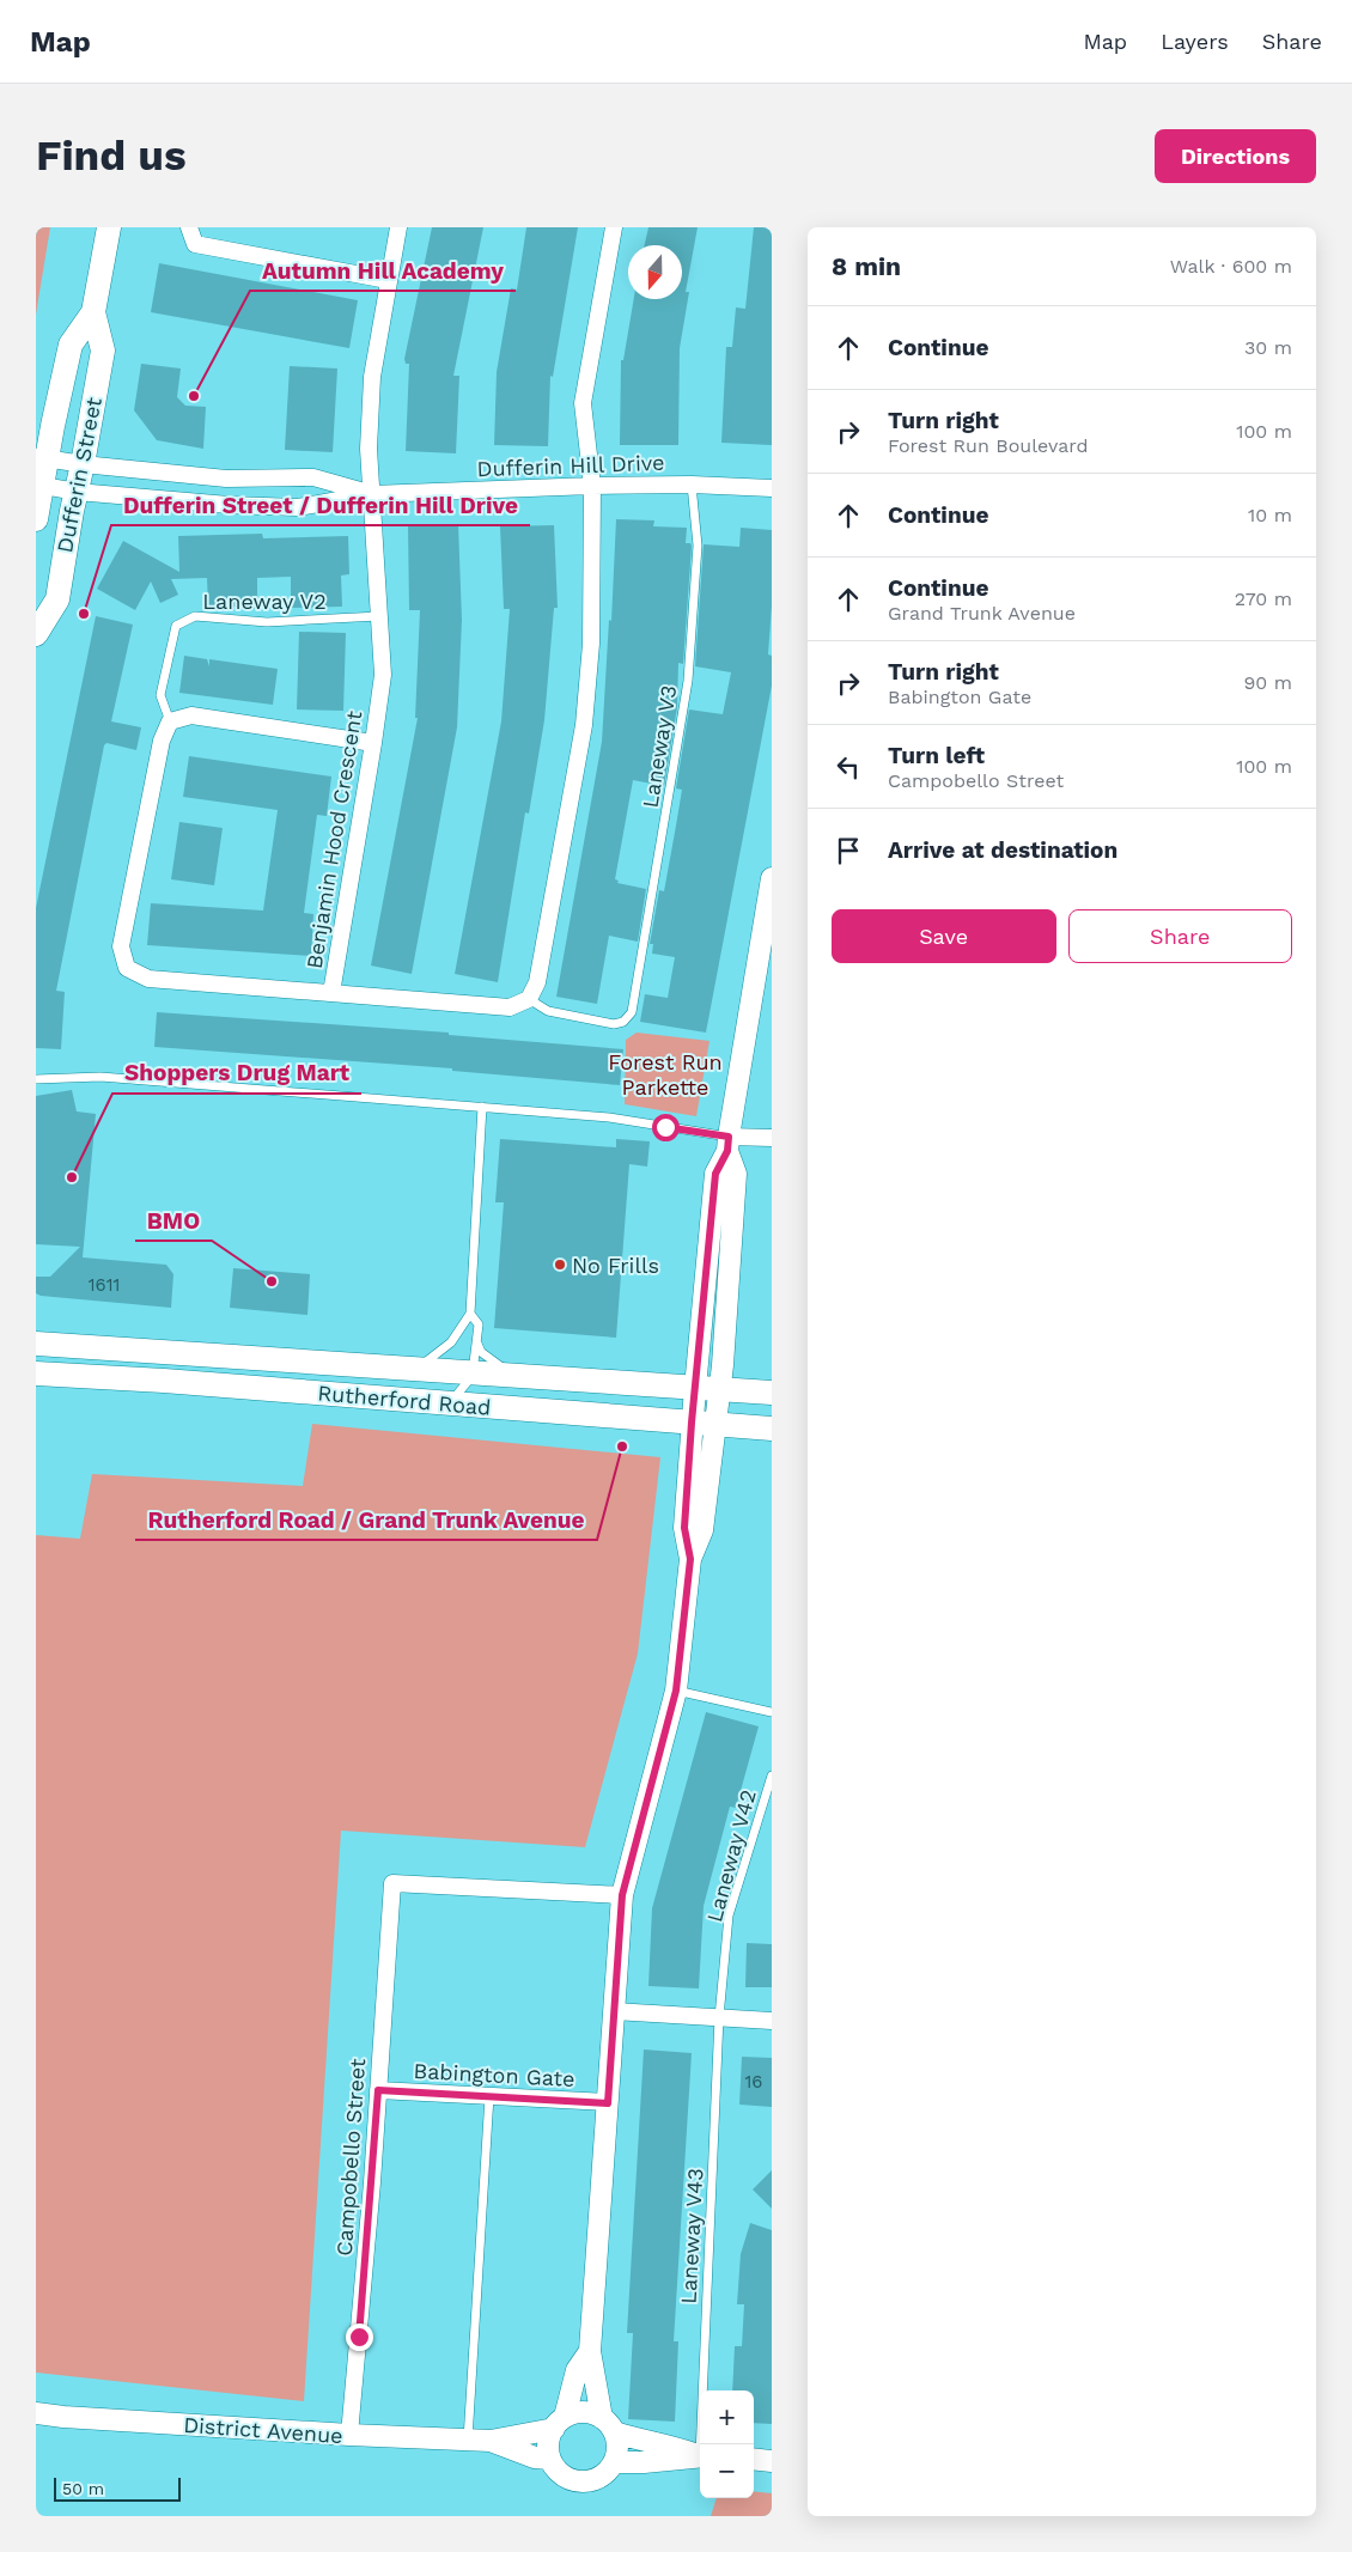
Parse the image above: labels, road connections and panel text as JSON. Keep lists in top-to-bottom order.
{
  "streets": {
    "main road": ["Dufferin Street", "Rutherford Road"],
    "street": [
      "Dufferin Hill Drive",
      "Benjamin Hood Crescent",
      "Babington Gate",
      "Campobello Street",
      "District Avenue"
    ],
    "lane": [
      "Laneway V2",
      "Laneway V3",
      "Laneway V42",
      "Laneway V43"
    ]
  },
  "crossings": [
    ["Dufferin Hill Drive", "Dufferin Street"],
    ["Dufferin Hill Drive", "Laneway V3"],
    ["Dufferin Hill Drive", "Benjamin Hood Crescent"],
    ["Laneway V2", "Benjamin Hood Crescent"],
    ["Laneway V3", "Benjamin Hood Crescent"],
    ["Laneway V42", "Laneway V43"],
    ["Babington Gate", "Campobello Street"],
    ["Campobello Street", "District Avenue"]
  ],
  "parks": ["Forest Run Parkette"],
  "places": [
    "Autumn Hill Academy",
    "Dufferin Street / Dufferin Hill Drive",
    "Shoppers Drug Mart",
    "No Frills",
    "BMO",
    "Rutherford Road / Grand Trunk Avenue"
  ],
  "house_numbers": ["1611", "16"],
  "scale_bar": "50 m",
  "north": "bottom",
  "page": {
    "header": "Map",
    "nav": ["Map", "Layers", "Share"],
    "buttons": [
      "Directions",
      ["Save", "Share"]
    ],
    "title": "Find us",
    "heading": ["8 min", "Walk · 600 m"],
    "list": [
      ["Continue", "30 m"],
      ["Turn right", "Forest Run Boulevard", "100 m"],
      ["Continue", "10 m"],
      ["Continue", "Grand Trunk Avenue", "270 m"],
      ["Turn right", "Babington Gate", "90 m"],
      ["Turn left", "Campobello Street", "100 m"],
      "Arrive at destination"
    ],
    "map_buttons": ["+", "−"],
    "scale": "50 m"
  }
}
